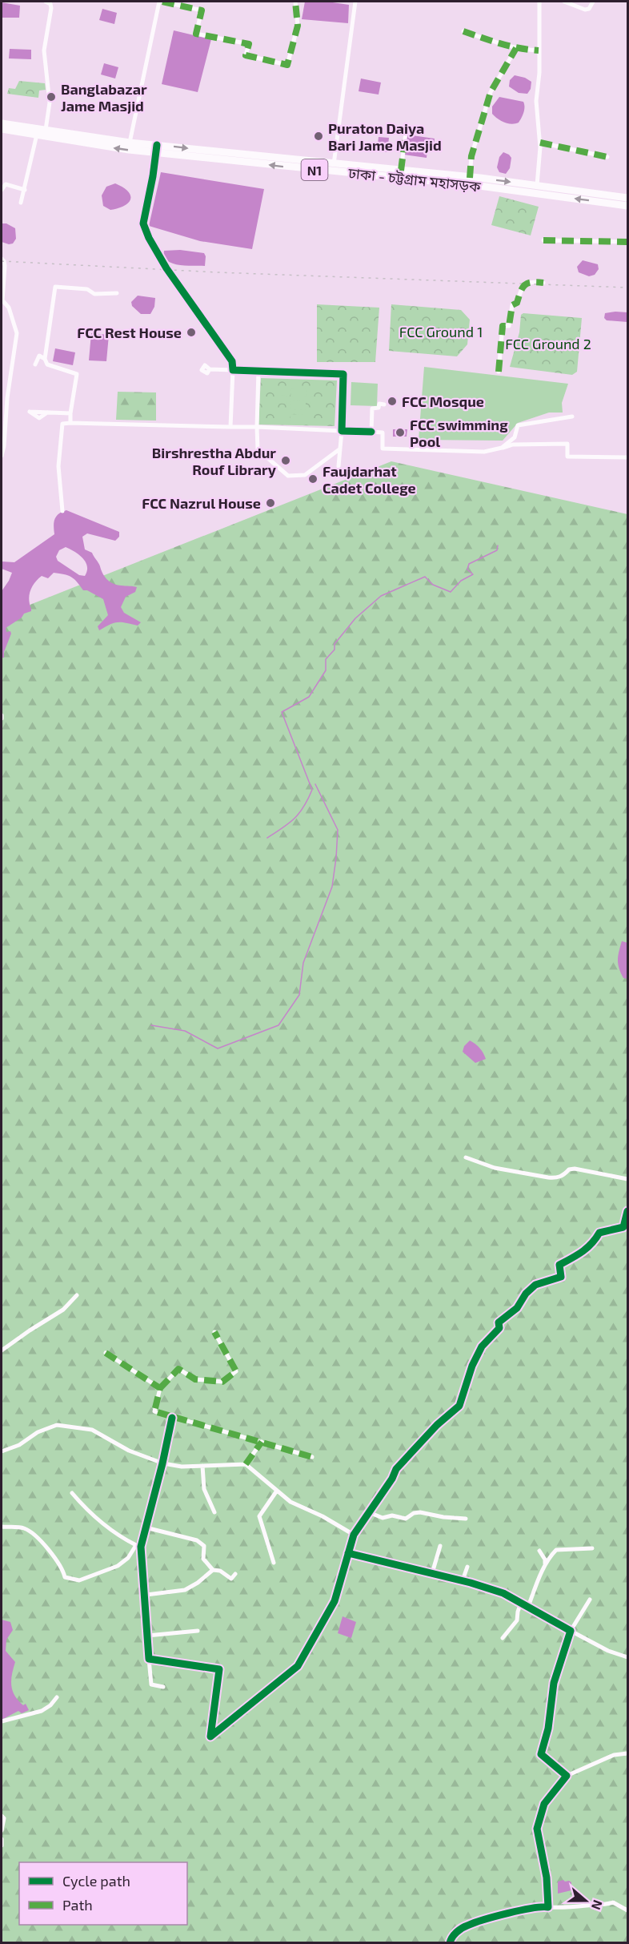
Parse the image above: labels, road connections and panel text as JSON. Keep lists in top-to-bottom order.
{
  "streets": {
    "highway": ["N1", "ঢাকা - চট্টগ্রাম মহাসড়ক"]
  },
  "parks": ["FCC Ground 1", "FCC Ground 2"],
  "places": [
    "Banglabazar Jame Masjid",
    "Puraton Daiya Bari Jame Masjid",
    "FCC Rest House",
    "FCC Mosque",
    "FCC swimming Pool",
    "Birshrestha Abdur Rouf Library",
    "Faujdarhat Cadet College",
    "FCC Nazrul House"
  ],
  "legend": ["Cycle path", "Path"],
  "north": "right"
}
